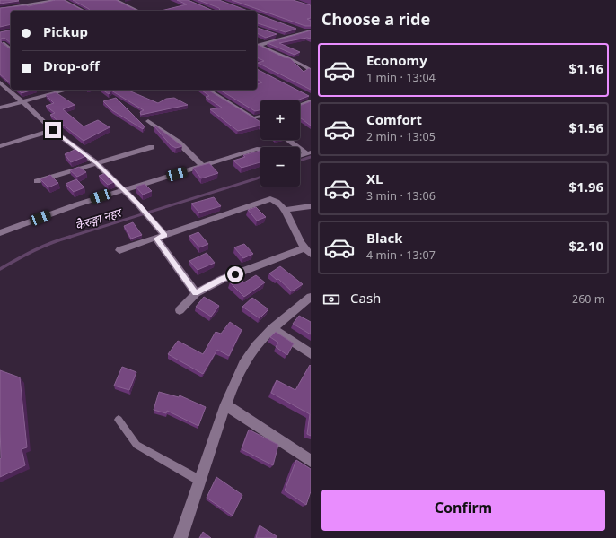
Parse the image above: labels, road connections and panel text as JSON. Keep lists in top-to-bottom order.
{
  "water": ["केेरुङ्गा नहर"],
  "page": {
    "heading": "Choose a ride",
    "banner": ["Pickup", "Drop-off"],
    "list": [
      {
        "name": "Economy",
        "note": "1 min · 13:04",
        "value": "$1.16"
      },
      {
        "name": "Comfort",
        "note": "2 min · 13:05",
        "value": "$1.56"
      },
      {
        "name": "XL",
        "note": "3 min · 13:06",
        "value": "$1.96"
      },
      {
        "name": "Black",
        "note": "4 min · 13:07",
        "value": "$2.10"
      }
    ],
    "map_buttons": ["+", "−"],
    "pay": ["Cash", "260 m"],
    "buttons": "Confirm"
  }
}
